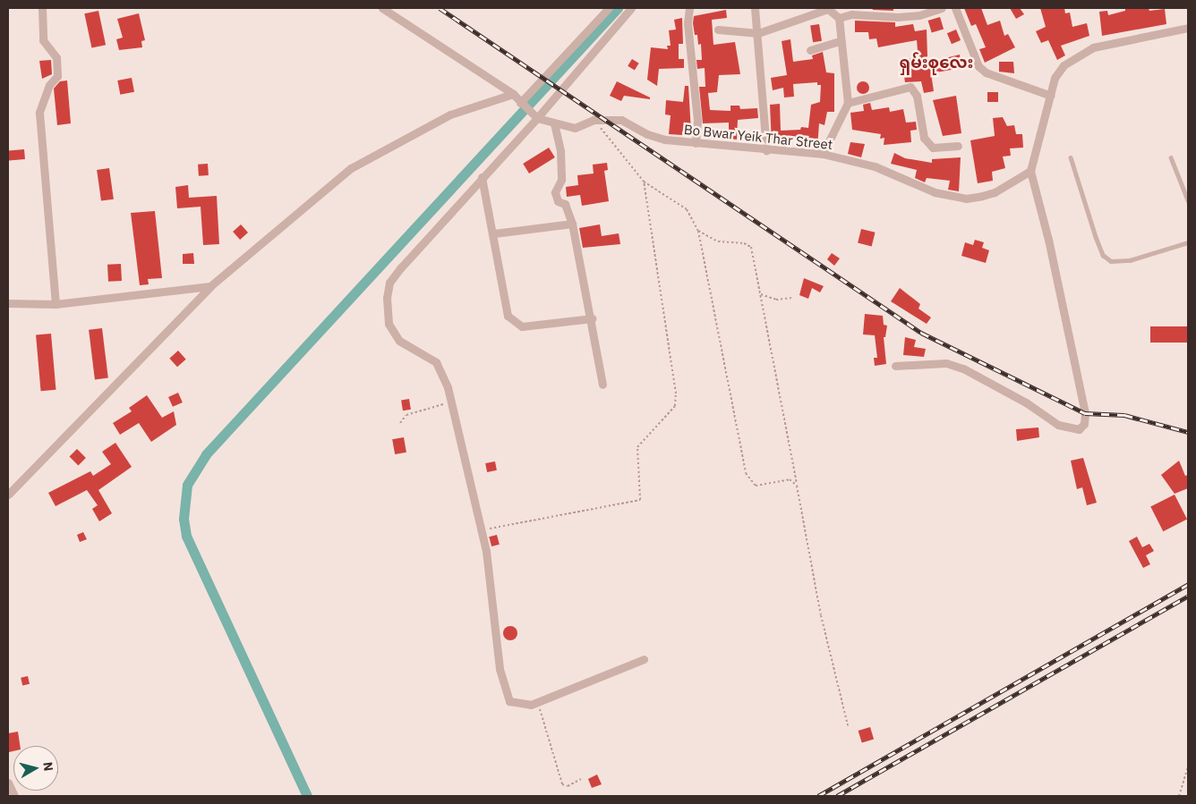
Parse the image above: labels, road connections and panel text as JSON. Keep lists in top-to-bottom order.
{
  "streets": {
    "street": ["Bo Bwar Yeik Thar Street"]
  },
  "districts": ["ရှမ်းစုလေး"],
  "north": "right"
}
